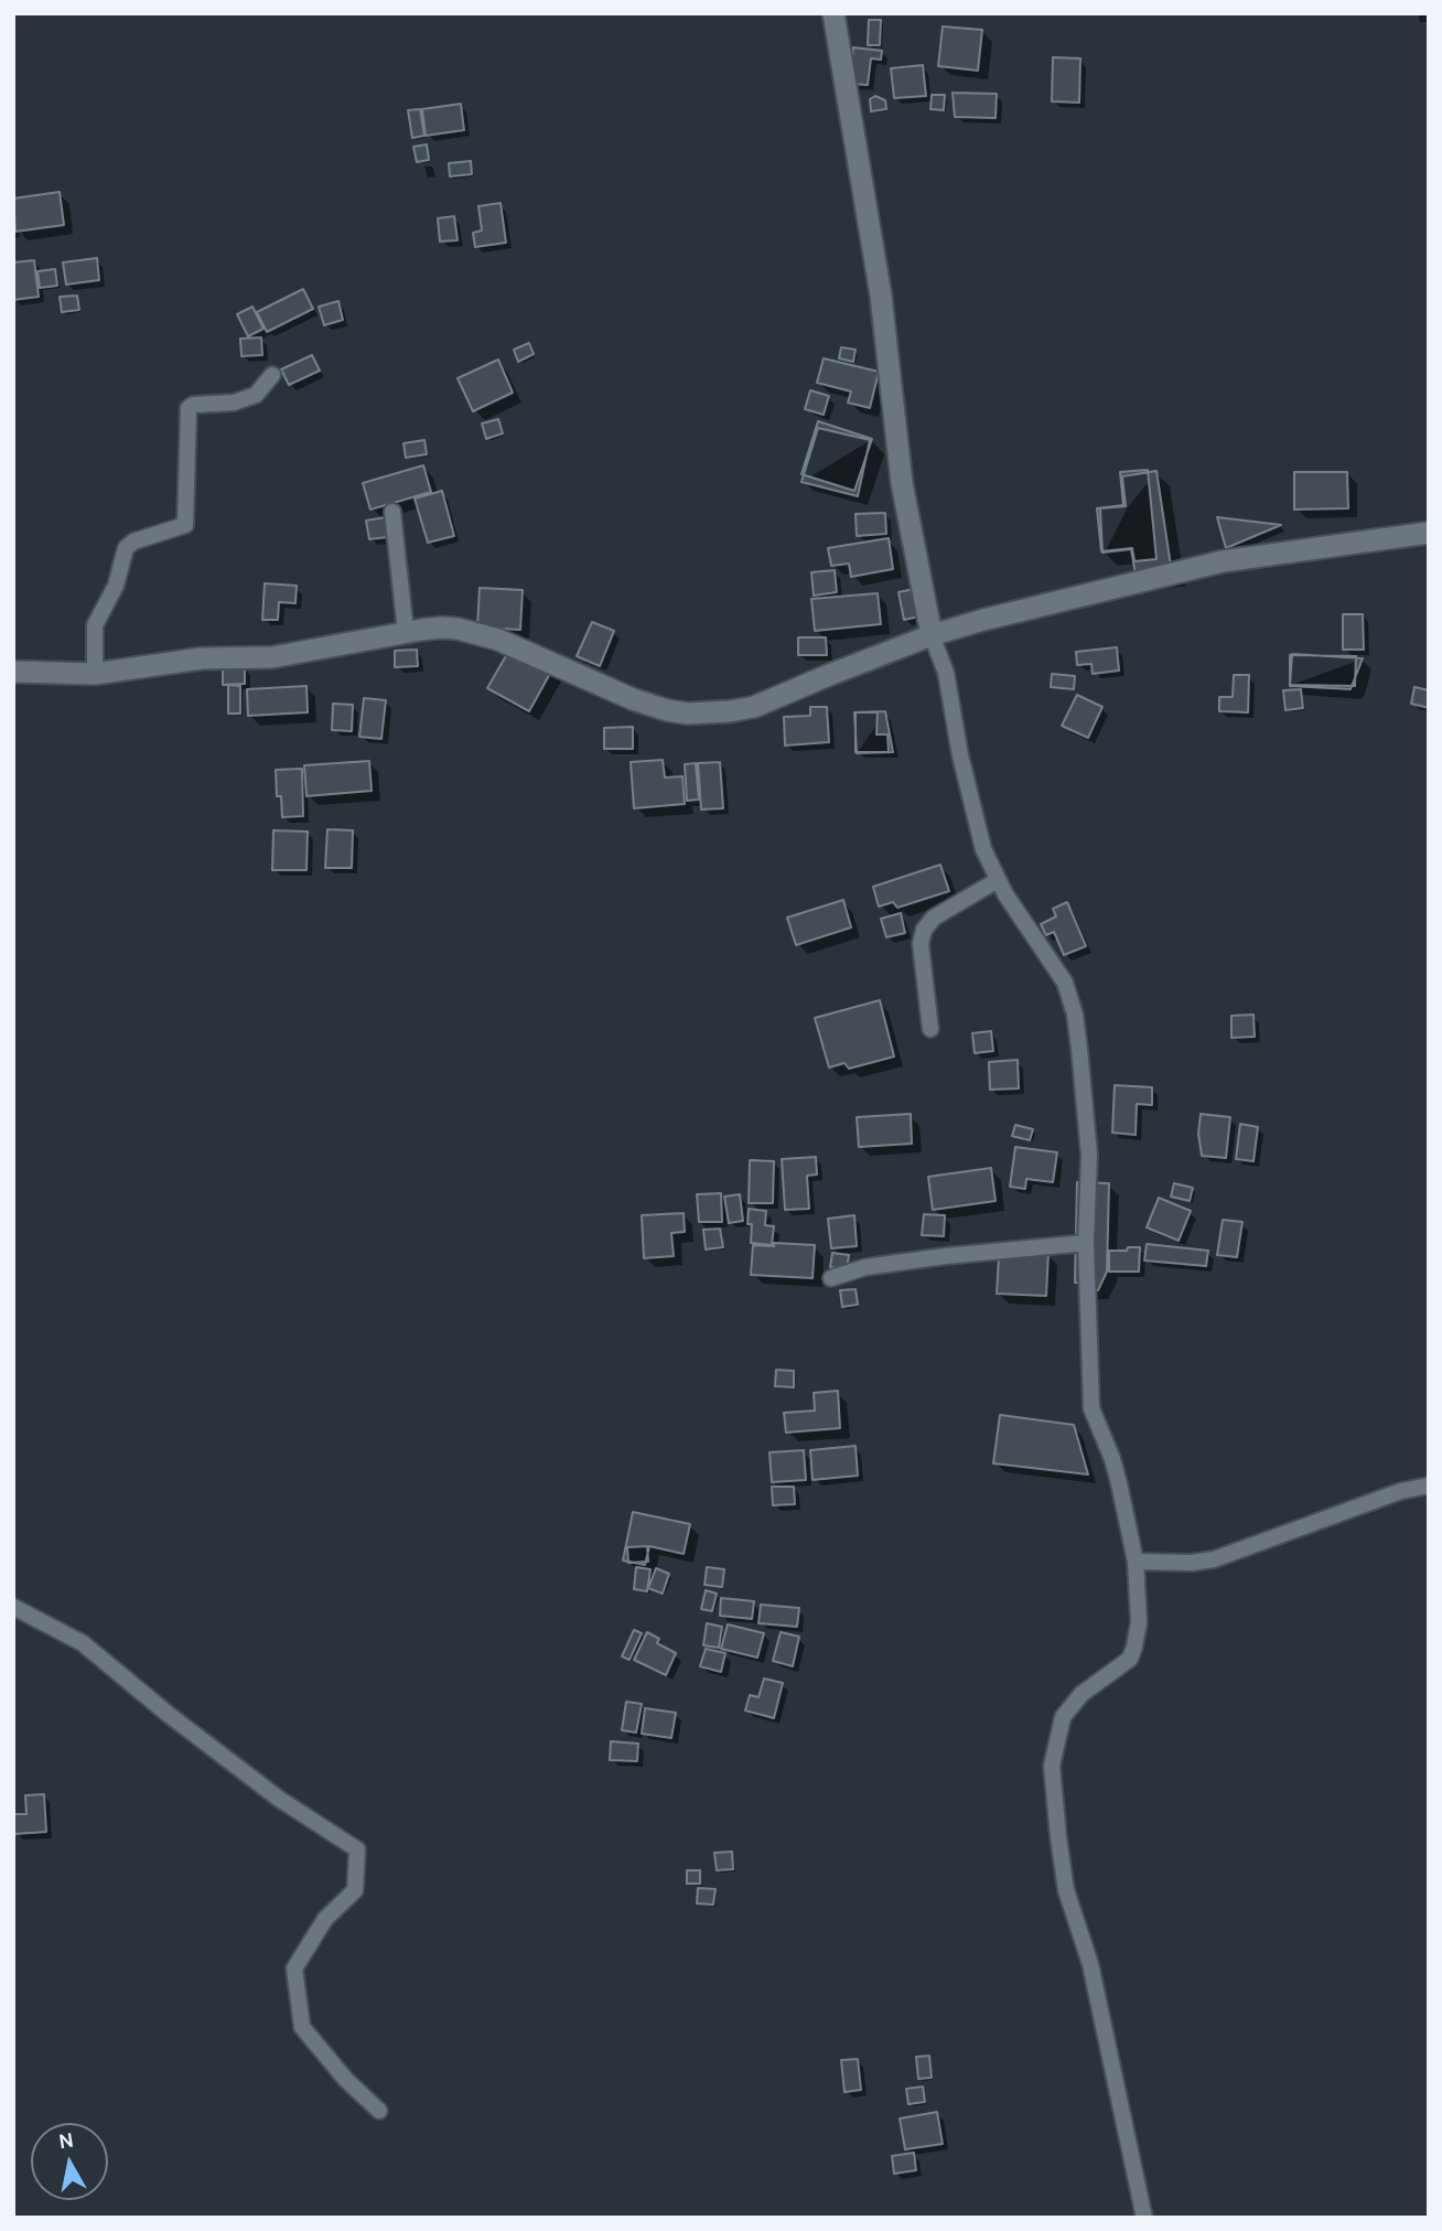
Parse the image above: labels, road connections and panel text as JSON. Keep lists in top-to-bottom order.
{
  "north": "top"
}
